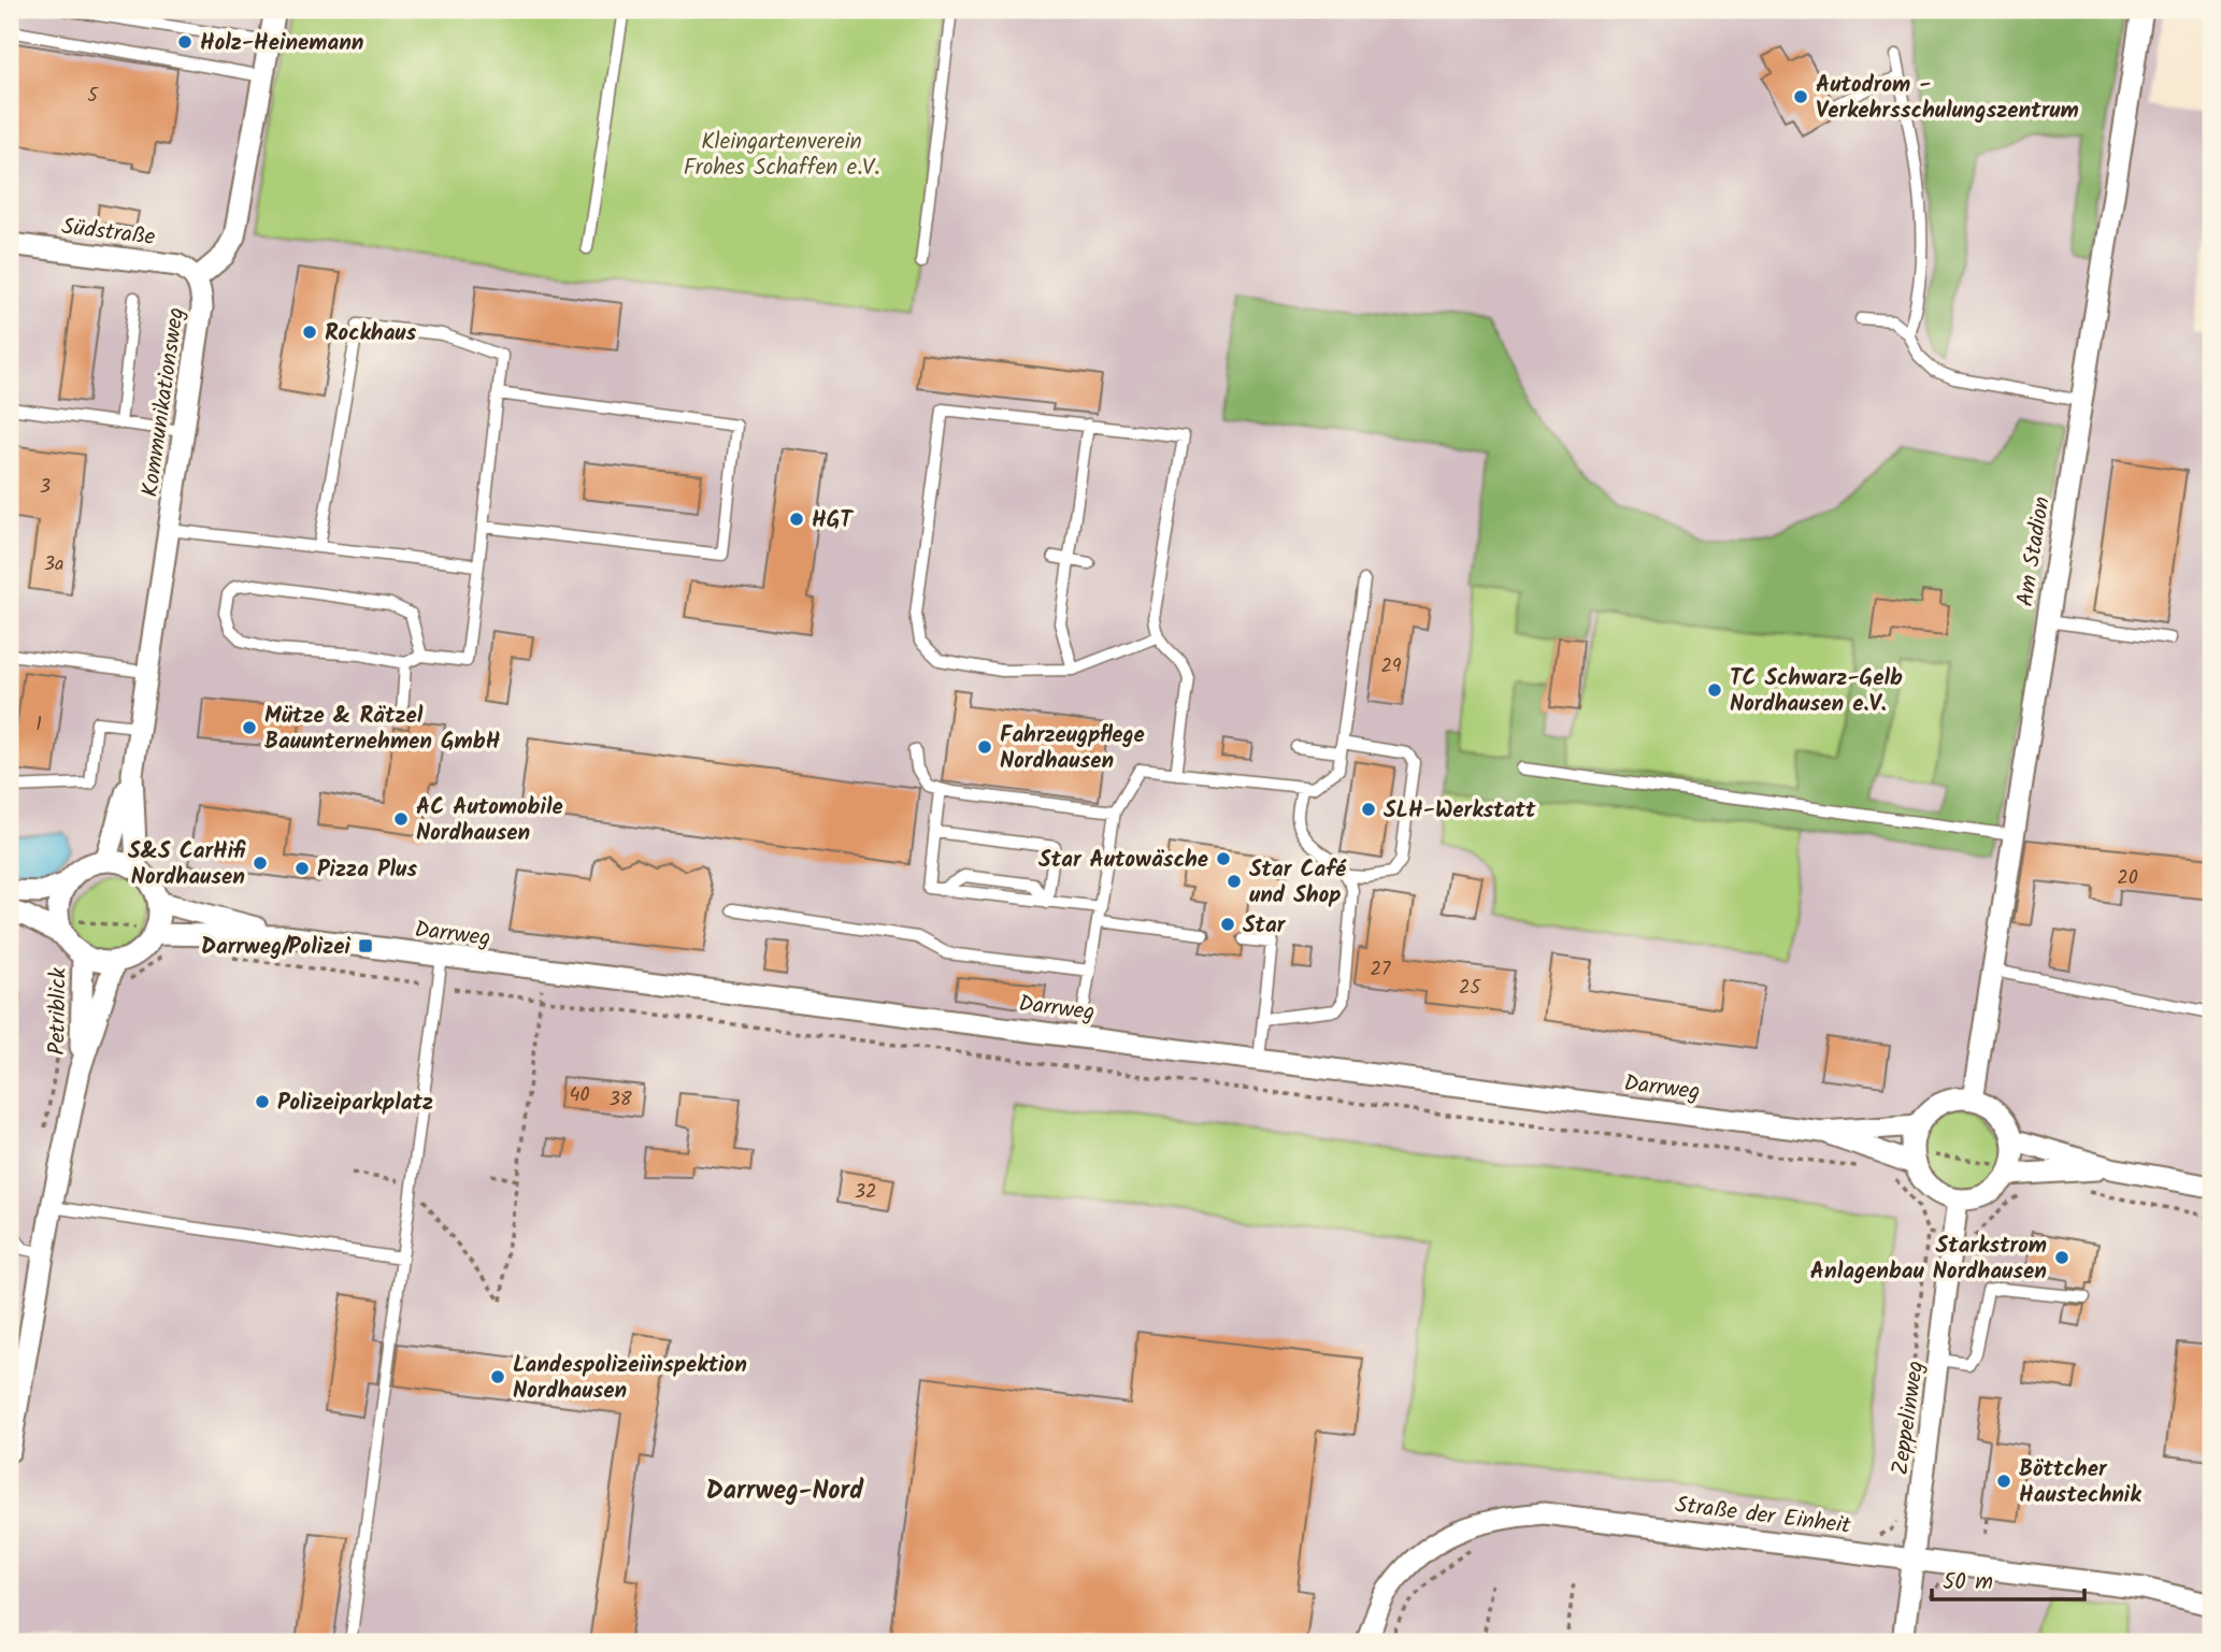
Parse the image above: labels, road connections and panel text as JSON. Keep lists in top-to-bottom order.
{
  "streets": {
    "street": [
      "Südstraße",
      "Kommunikationsweg",
      "Am Stadion",
      "Darrweg",
      "Petriblick",
      "Zeppelinweg",
      "Straße der Einheit"
    ]
  },
  "crossings": [
    ["Südstraße", "Kommunikationsweg"],
    ["Darrweg", "Zeppelinweg"],
    ["Zeppelinweg", "Straße der Einheit"]
  ],
  "districts": ["Darrweg-Nord"],
  "parks": ["Kleingartenverein Frohes Schaffen e.V."],
  "places": {
    "other": [
      "Holz-Heinemann",
      "Autodrom - Verkehrsschulungszentrum",
      "Rockhaus",
      "HGT",
      "TC Schwarz-Gelb Nordhausen e.V.",
      "Mütze & Rätzel Bauunternehmen GmbH",
      "Fahrzeugpflege Nordhausen",
      "SLH-Werkstatt",
      "AC Automobile Nordhausen",
      "Star Autowäsche",
      "S&S CarHifi Nordhausen",
      "Pizza Plus",
      "Star Café und Shop",
      "Star",
      "Polizeiparkplatz",
      "Starkstrom Anlagenbau Nordhausen",
      "Landespolizeiinspektion Nordhausen",
      "Böttcher Haustechnik"
    ],
    "transit": ["Darrweg/Polizei"]
  },
  "house_numbers": [
    "5",
    "3",
    "3a",
    "29",
    "1",
    "20",
    "27",
    "25",
    "40",
    "38",
    "32"
  ],
  "scale_bar": "50 m"
}
